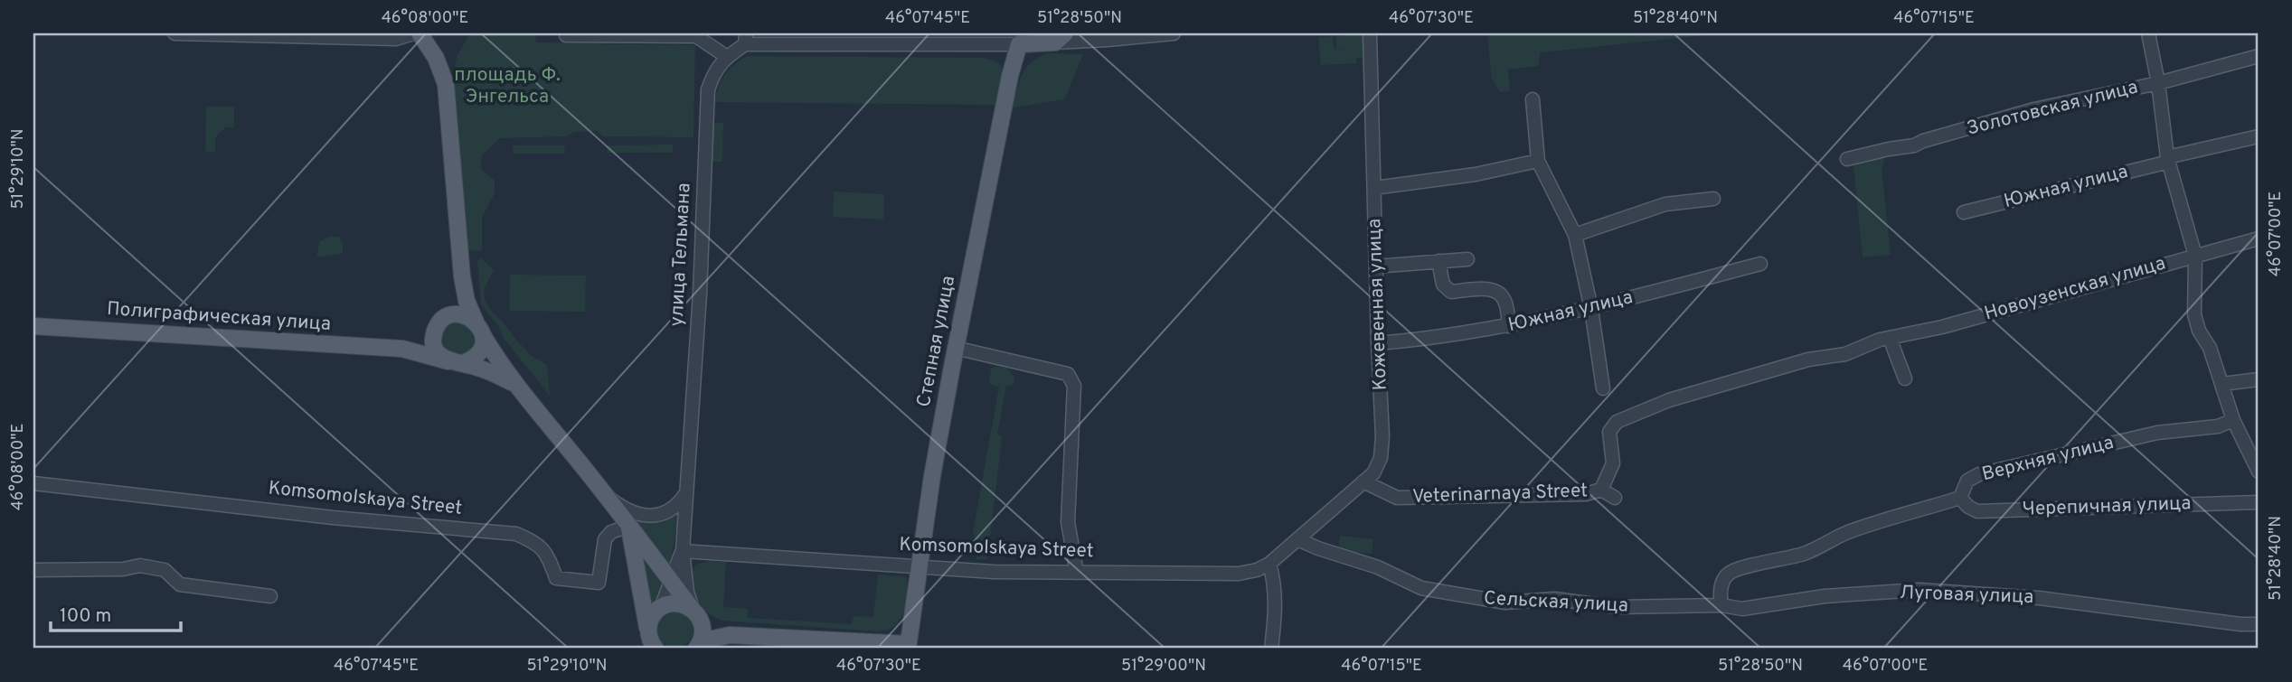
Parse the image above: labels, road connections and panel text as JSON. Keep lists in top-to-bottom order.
{
  "streets": {
    "main road": ["улица Тельмана", "Полиграфическая улица", "Степная улица"],
    "street": [
      "Золотовская улица",
      "Южная улица",
      "Новоузенская улица",
      "Кожевенная улица",
      "Верхняя улица",
      "Veterinarnaya Street",
      "Komsomolskaya Street",
      "Черепичная улица",
      "Луговая улица",
      "Сельская улица"
    ]
  },
  "crossings": [
    ["Южная улица", "Кожевенная улица"],
    ["улица Тельмана", "Полиграфическая улица"],
    ["улица Тельмана", "Komsomolskaya Street"],
    ["Новоузенская улица", "Veterinarnaya Street"],
    ["Кожевенная улица", "Veterinarnaya Street"],
    ["Кожевенная улица", "Komsomolskaya Street"],
    ["Кожевенная улица", "Сельская улица"],
    ["Полиграфическая улица", "Komsomolskaya Street"],
    ["Степная улица", "Komsomolskaya Street"],
    ["Верхняя улица", "Черепичная улица"],
    ["Верхняя улица", "Луговая улица"],
    ["Komsomolskaya Street", "Сельская улица"],
    ["Луговая улица", "Сельская улица"]
  ],
  "parks": ["площадь Ф. Энгельса"],
  "scale_bar": "100 m",
  "coordinates": [
    "46°08'00\"E",
    "46°07'45\"E",
    "51°28'50\"N",
    "46°07'30\"E",
    "51°28'40\"N",
    "46°07'15\"E",
    "51°29'10\"N",
    "46°07'00\"E",
    "51°29'00\"N"
  ]
}
